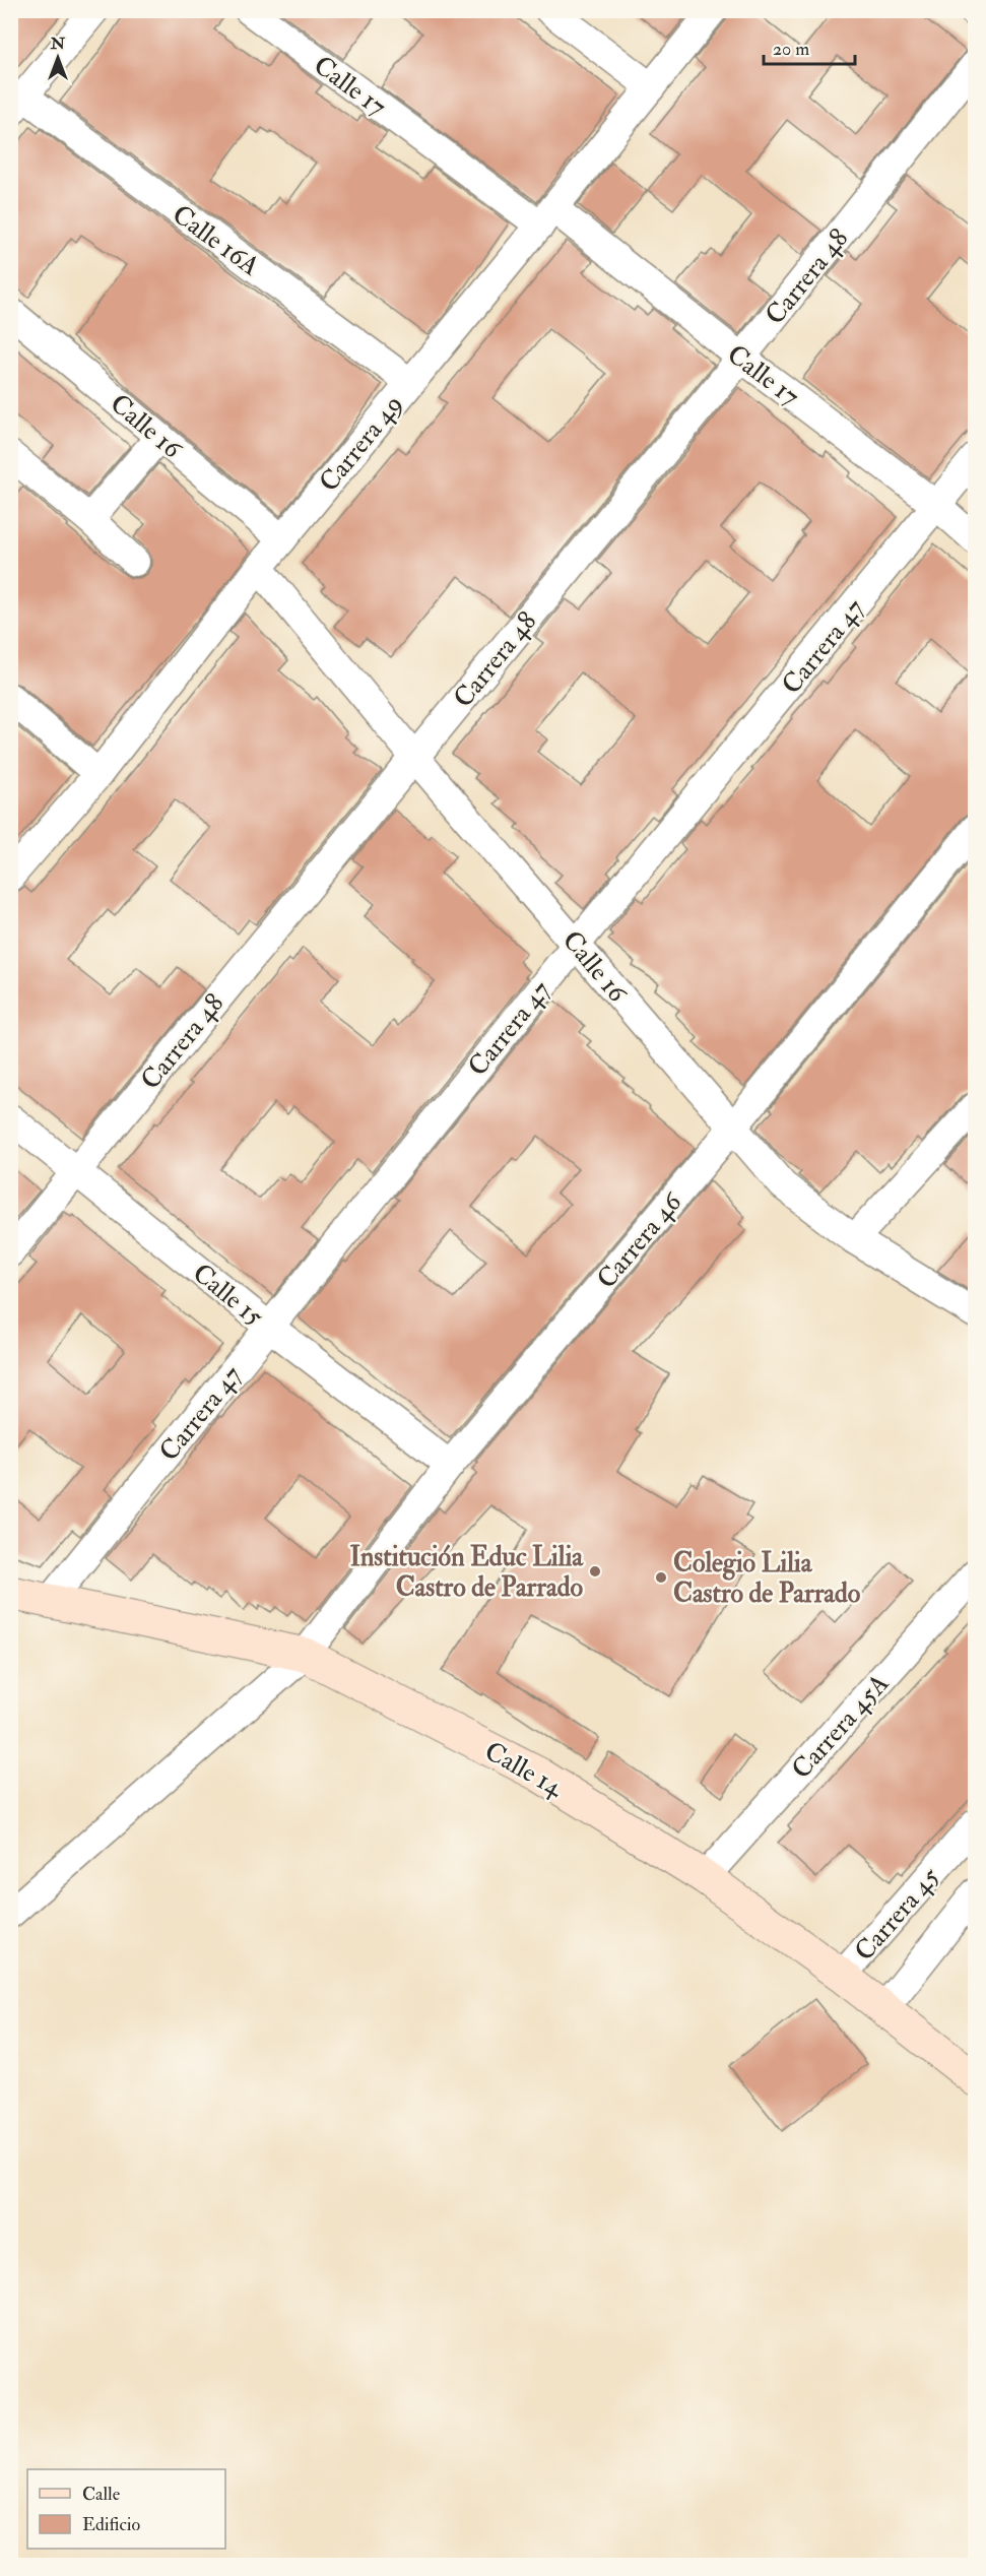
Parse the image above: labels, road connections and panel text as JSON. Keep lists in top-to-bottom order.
{
  "streets": {
    "street": [
      "Calle 17",
      "Calle 16A",
      "Carrera 48",
      "Calle 16",
      "Carrera 49",
      "Carrera 47",
      "Carrera 46",
      "Calle 15",
      "Carrera 45A",
      "Calle 14",
      "Carrera 45"
    ]
  },
  "crossings": [
    ["Calle 17", "Carrera 48"],
    ["Calle 17", "Carrera 49"],
    ["Calle 17", "Carrera 47"],
    ["Calle 16A", "Carrera 49"],
    ["Carrera 48", "Calle 16"],
    ["Carrera 48", "Calle 15"],
    ["Calle 16", "Carrera 49"],
    ["Calle 16", "Carrera 47"],
    ["Calle 16", "Carrera 46"],
    ["Carrera 47", "Calle 15"],
    ["Carrera 47", "Calle 14"],
    ["Carrera 46", "Calle 15"],
    ["Carrera 46", "Calle 14"],
    ["Carrera 45A", "Calle 14"],
    ["Calle 14", "Carrera 45"]
  ],
  "places": ["Institución Educ Lilia Castro de Parrado", "Colegio Lilia Castro de Parrado"],
  "legend": ["Calle", "Edificio"],
  "scale_bar": "20 m",
  "north": "top"
}
